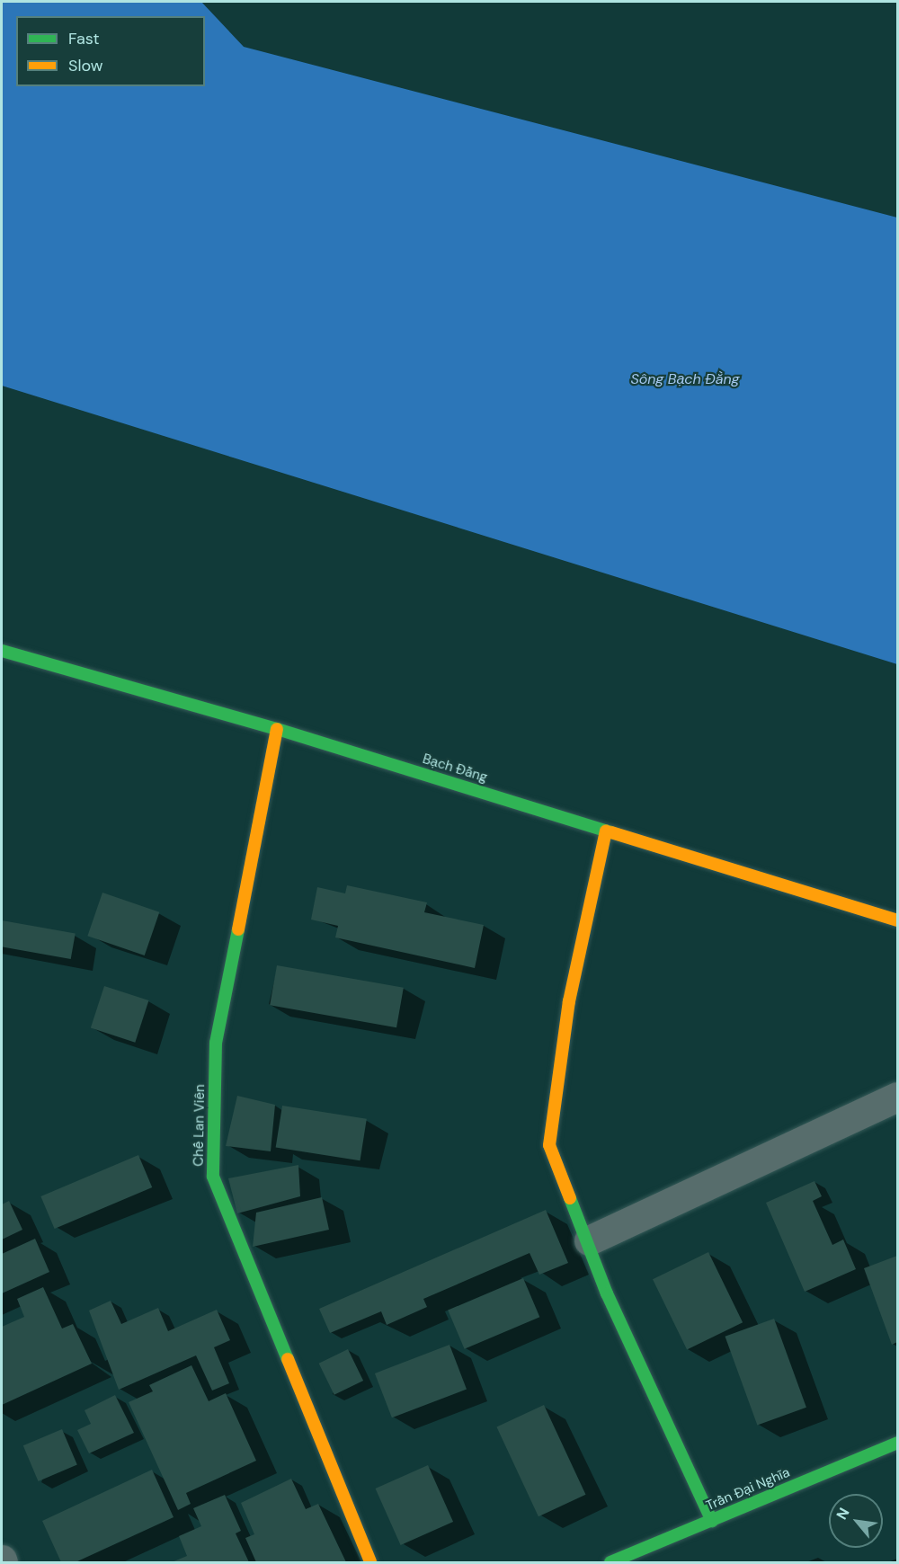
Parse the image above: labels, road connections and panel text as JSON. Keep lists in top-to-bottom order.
{
  "streets": {
    "street": ["Bạch Đằng", "Chế Lan Viên", "Trần Đại Nghĩa"]
  },
  "crossings": [
    ["Bạch Đằng", "Chế Lan Viên"]
  ],
  "water": ["Sông Bạch Đằng"],
  "legend": ["Fast", "Slow"],
  "north": "top left"
}
